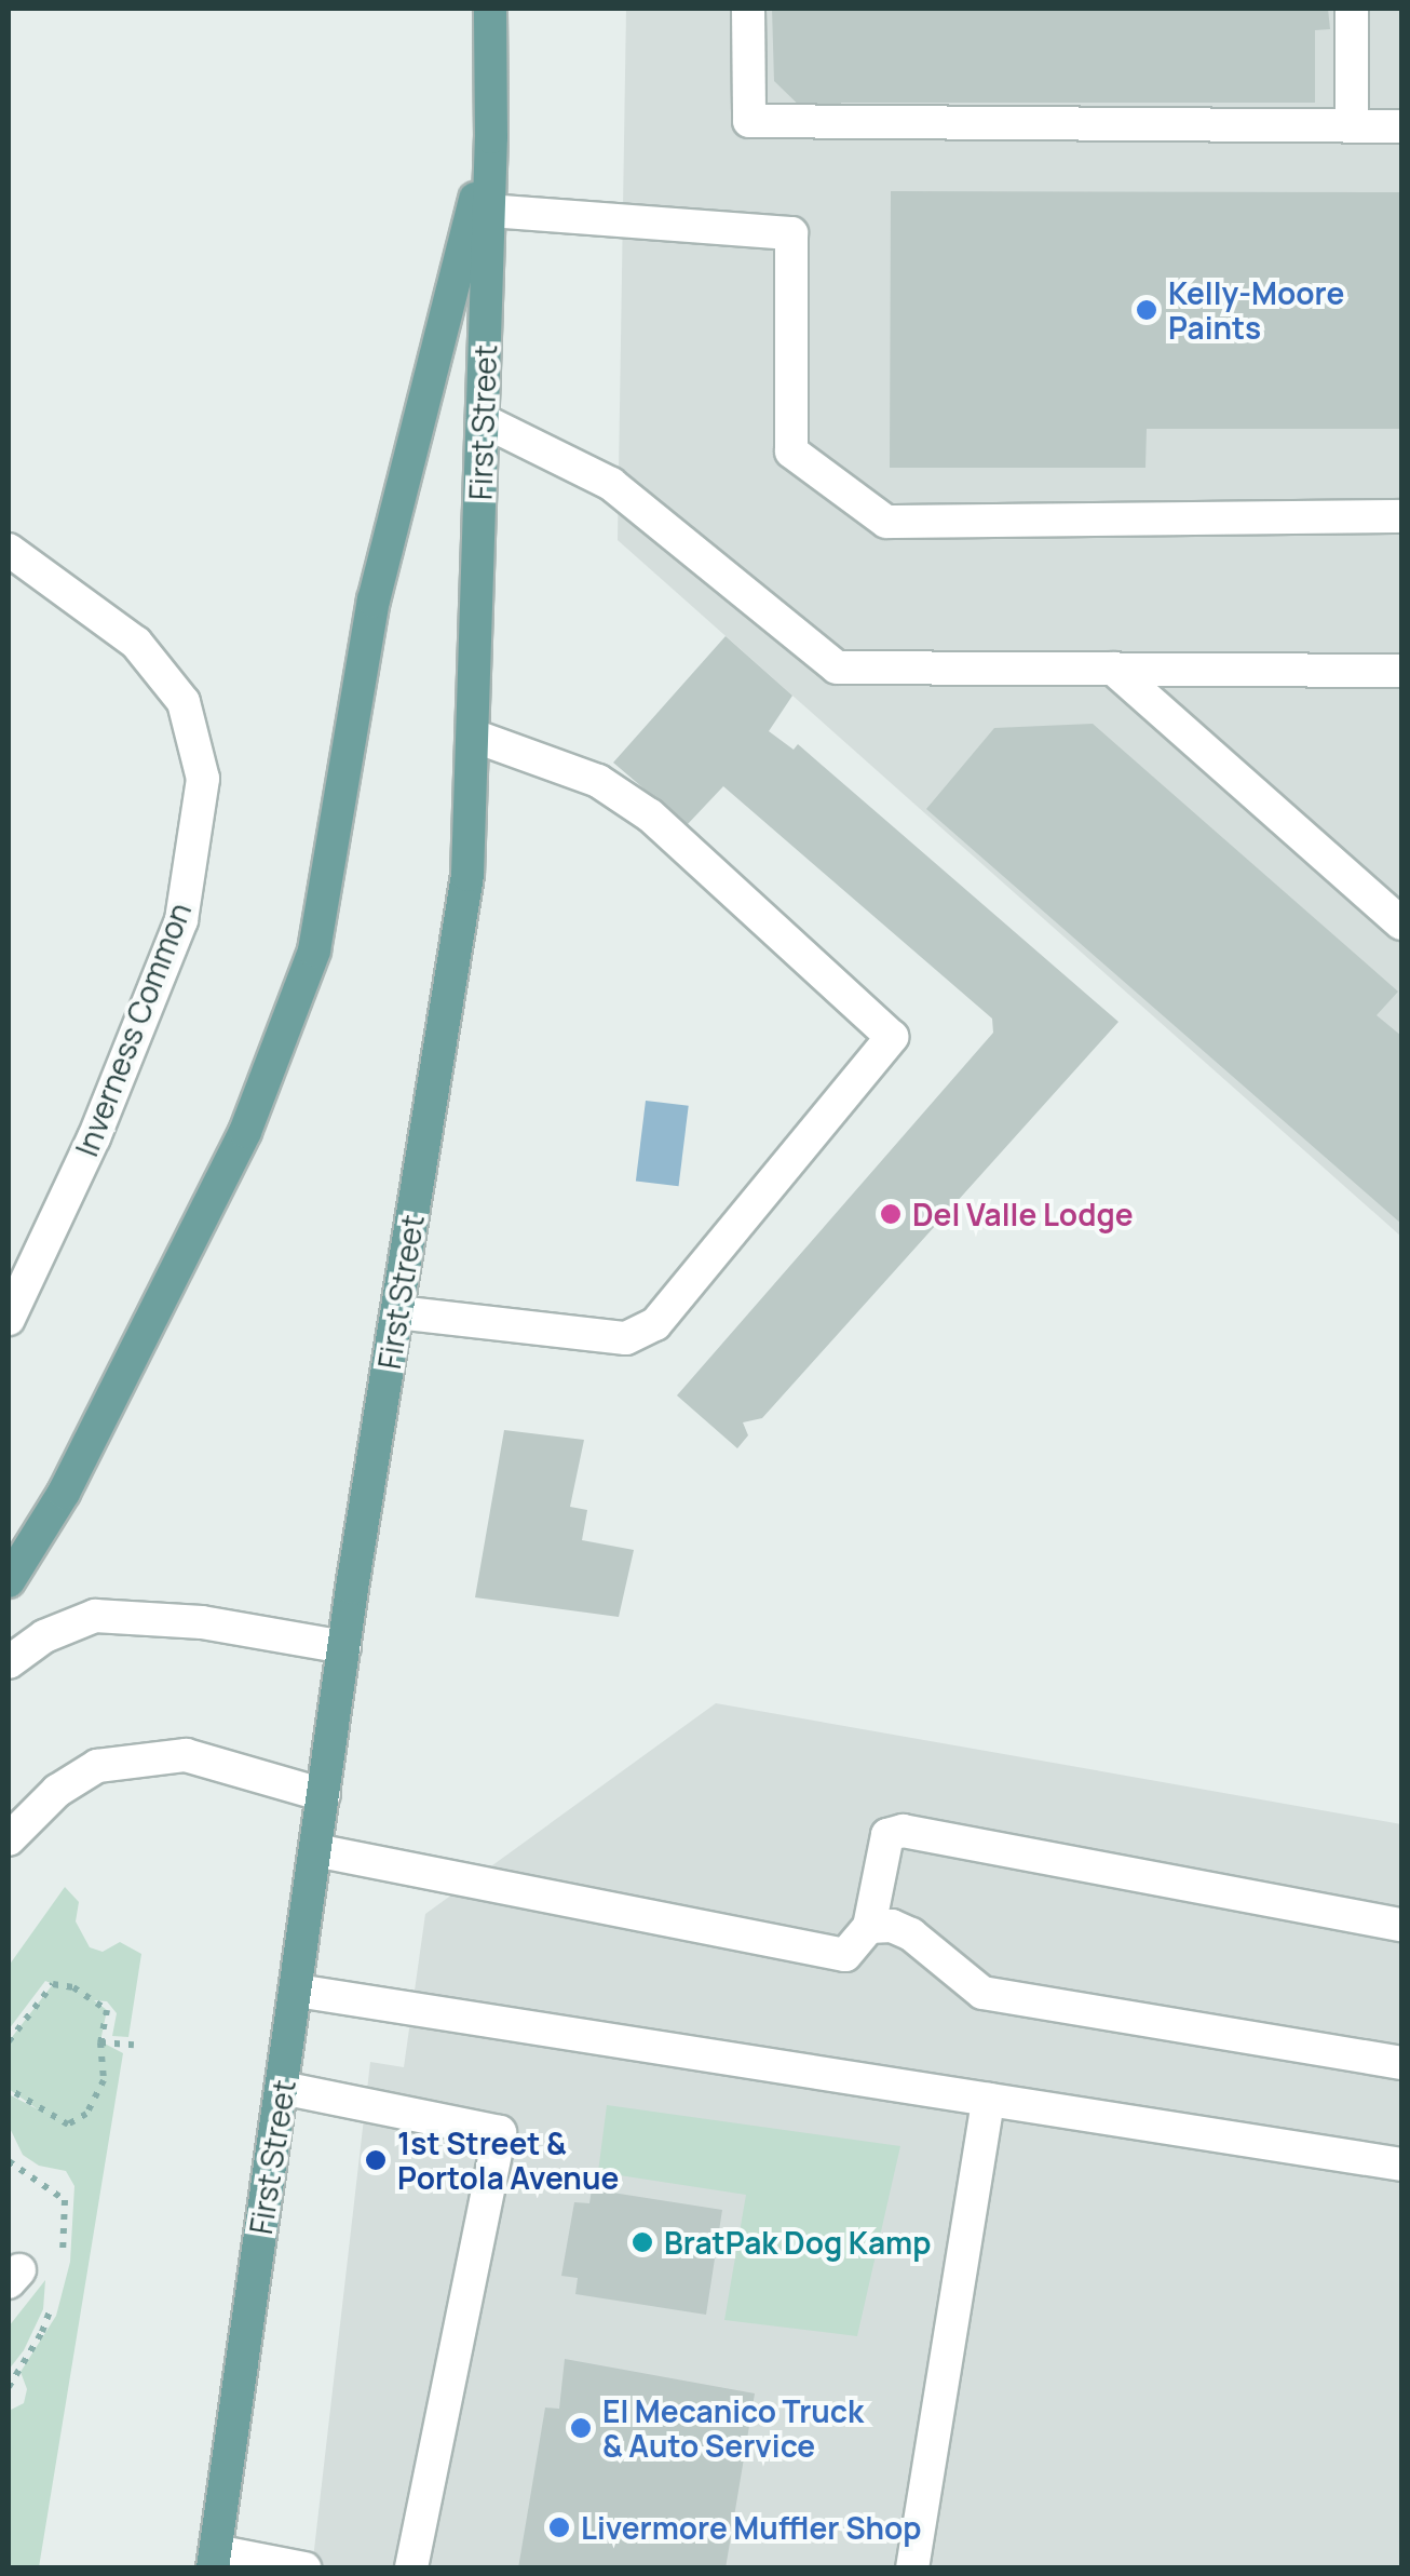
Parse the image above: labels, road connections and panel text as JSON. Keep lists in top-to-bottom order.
{
  "streets": {
    "main road": ["First Street"],
    "street": ["Inverness Common"]
  },
  "places": [
    "Kelly-Moore Paints",
    "Del Valle Lodge",
    "1st Street & Portola Avenue",
    "BratPak Dog Kamp",
    "El Mecanico Truck & Auto Service",
    "Livermore Muffler Shop"
  ]
}
